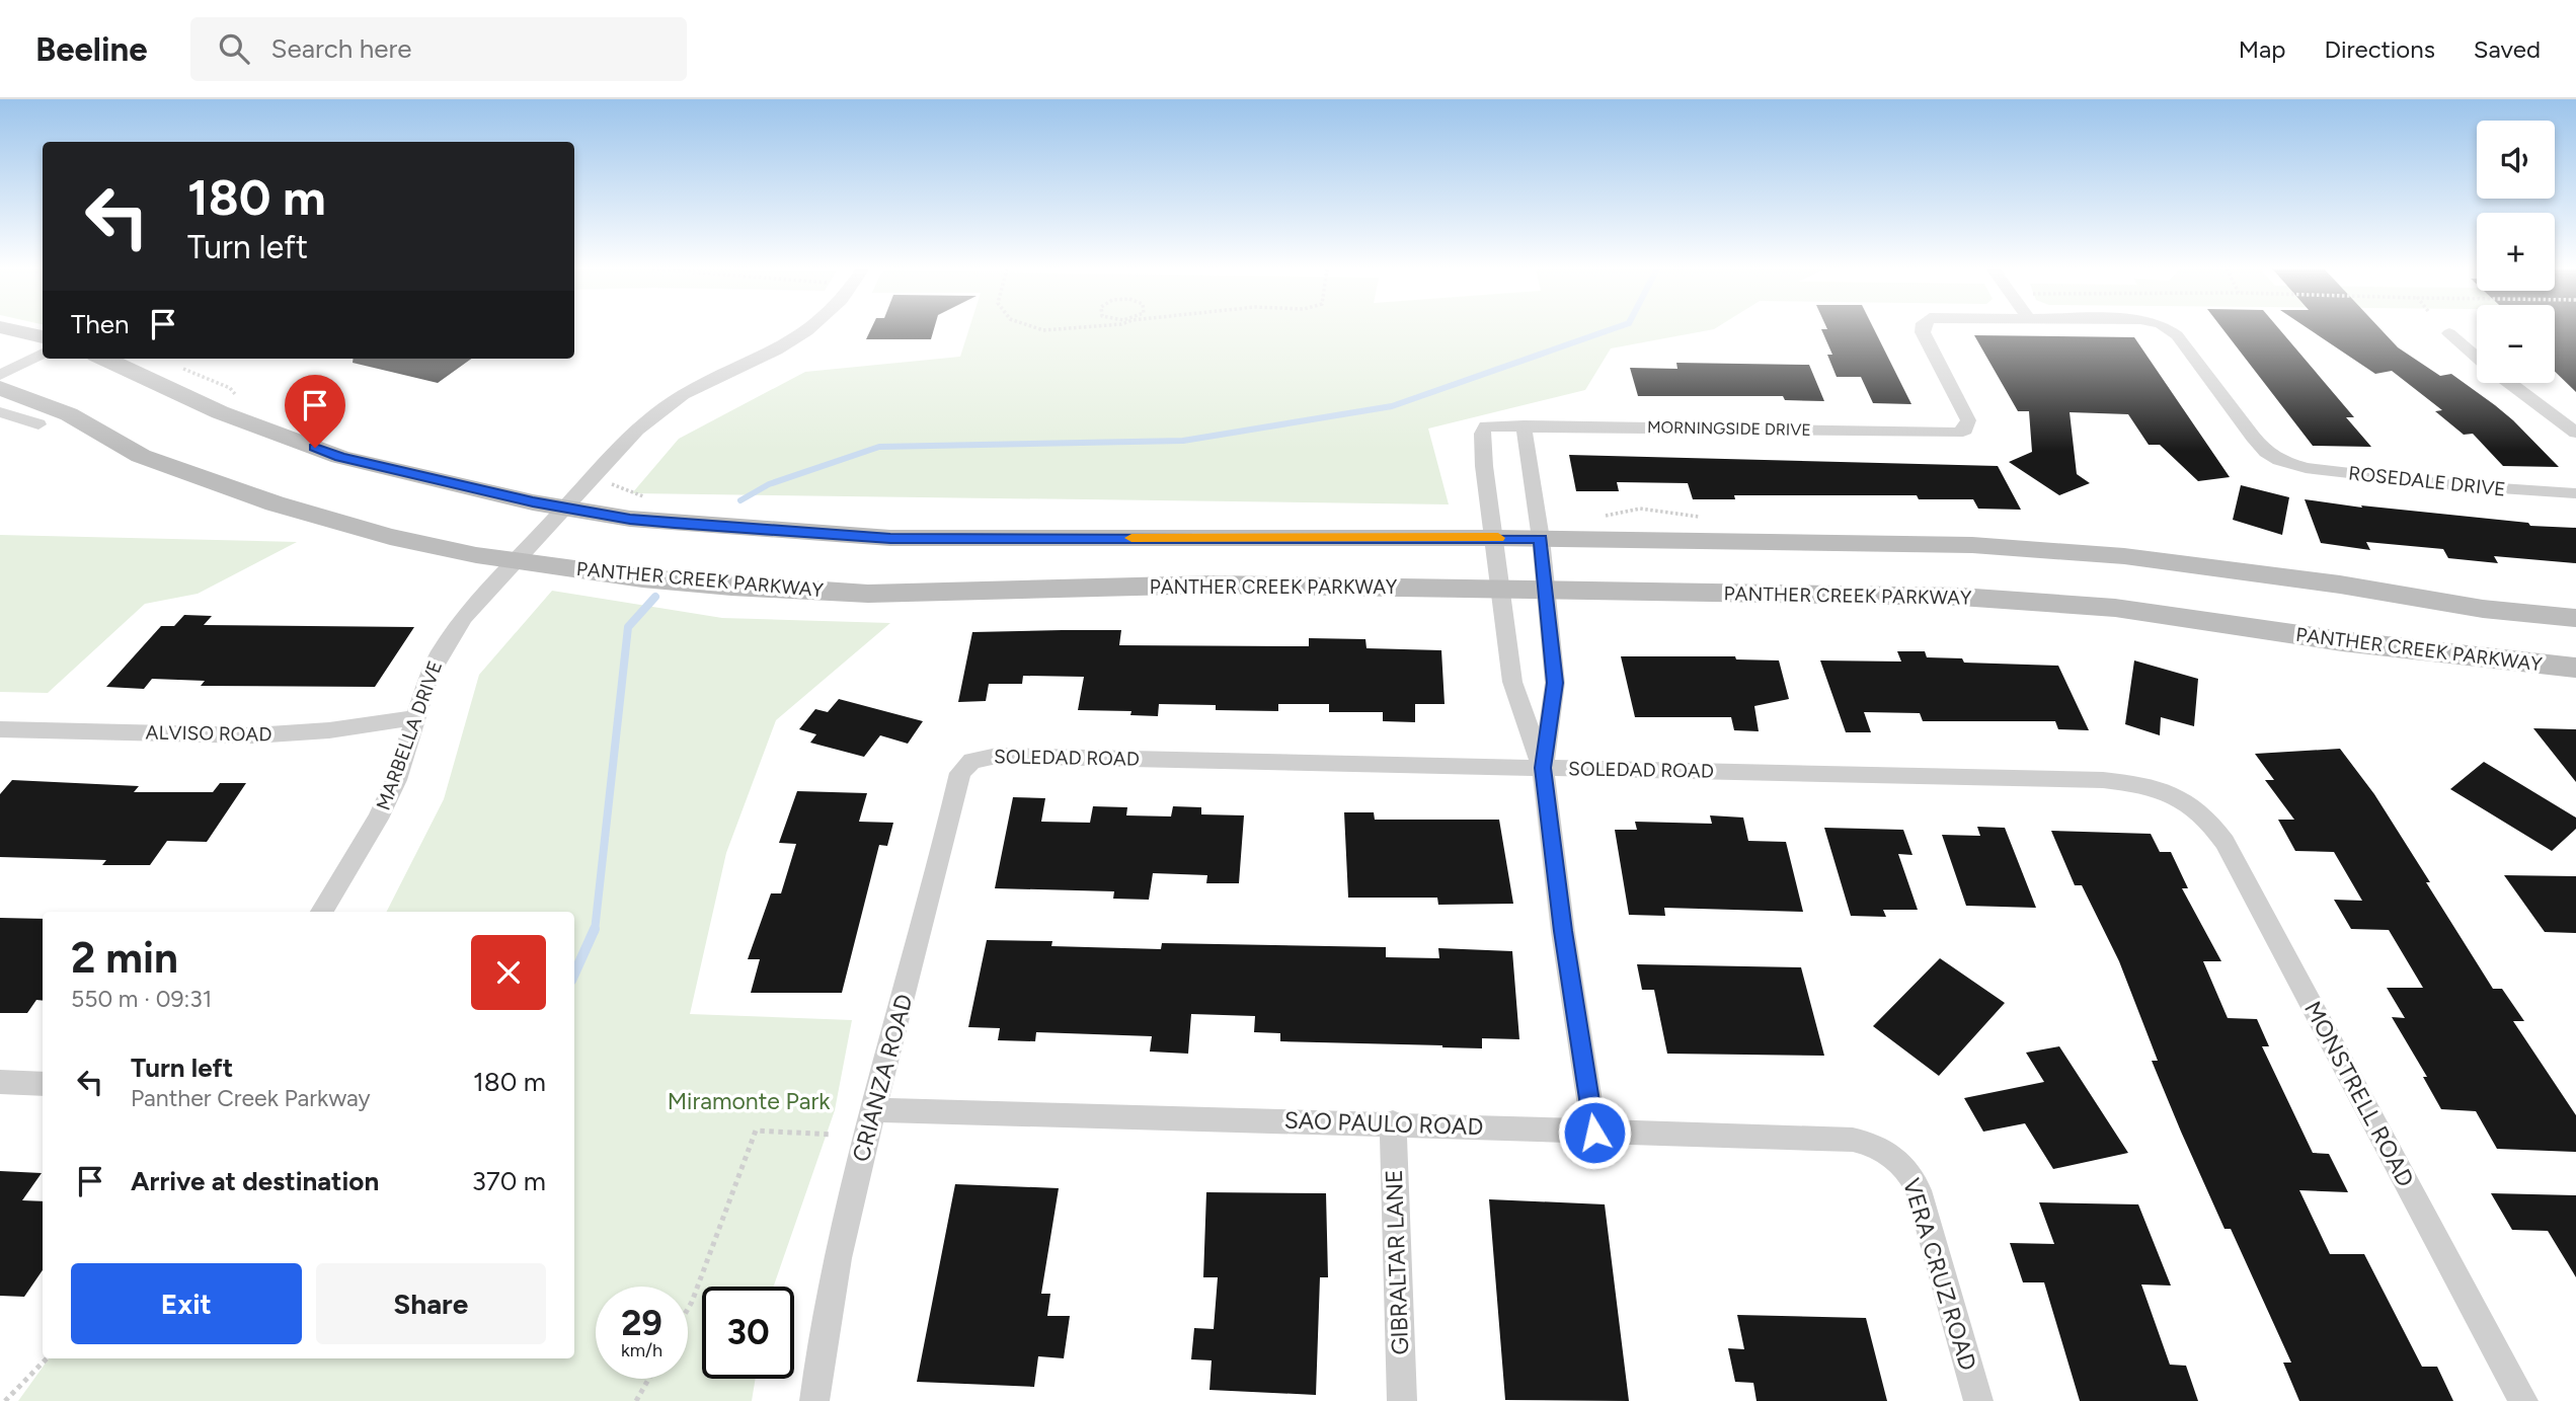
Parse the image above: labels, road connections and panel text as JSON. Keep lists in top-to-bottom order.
{
  "streets": {
    "main road": ["PANTHER CREEK PARKWAY"],
    "street": [
      "MORNINGSIDE DRIVE",
      "ROSEDALE DRIVE",
      "ALVISO ROAD",
      "MARBELLA DRIVE",
      "SOLEDAD ROAD",
      "CRIANZA ROAD",
      "MONSTRELL ROAD",
      "SAO PAULO ROAD",
      "GIBRALTAR LANE",
      "VERA CRUZ ROAD"
    ]
  },
  "crossings": [
    ["PANTHER CREEK PARKWAY", "MARBELLA DRIVE"],
    ["ALVISO ROAD", "MARBELLA DRIVE"],
    ["SOLEDAD ROAD", "CRIANZA ROAD"],
    ["SOLEDAD ROAD", "MONSTRELL ROAD"],
    ["CRIANZA ROAD", "SAO PAULO ROAD"],
    ["SAO PAULO ROAD", "GIBRALTAR LANE"],
    ["SAO PAULO ROAD", "VERA CRUZ ROAD"]
  ],
  "parks": ["Miramonte Park"],
  "page": {
    "header": "Beeline",
    "search": "Search here",
    "nav": ["Map", "Directions", "Saved"],
    "map_buttons": ["+", "−"],
    "turn": ["180 m", "Turn left"],
    "then": "Then",
    "heading": ["2 min", "550 m · 09:31"],
    "list": [
      {
        "name": "Turn left",
        "note": "Panther Creek Parkway",
        "value": "180 m"
      },
      {
        "name": "Arrive at destination",
        "value": "370 m"
      }
    ],
    "buttons": ["Exit", "Share"],
    "speed": "29 km/h",
    "limit": "30"
  }
}
